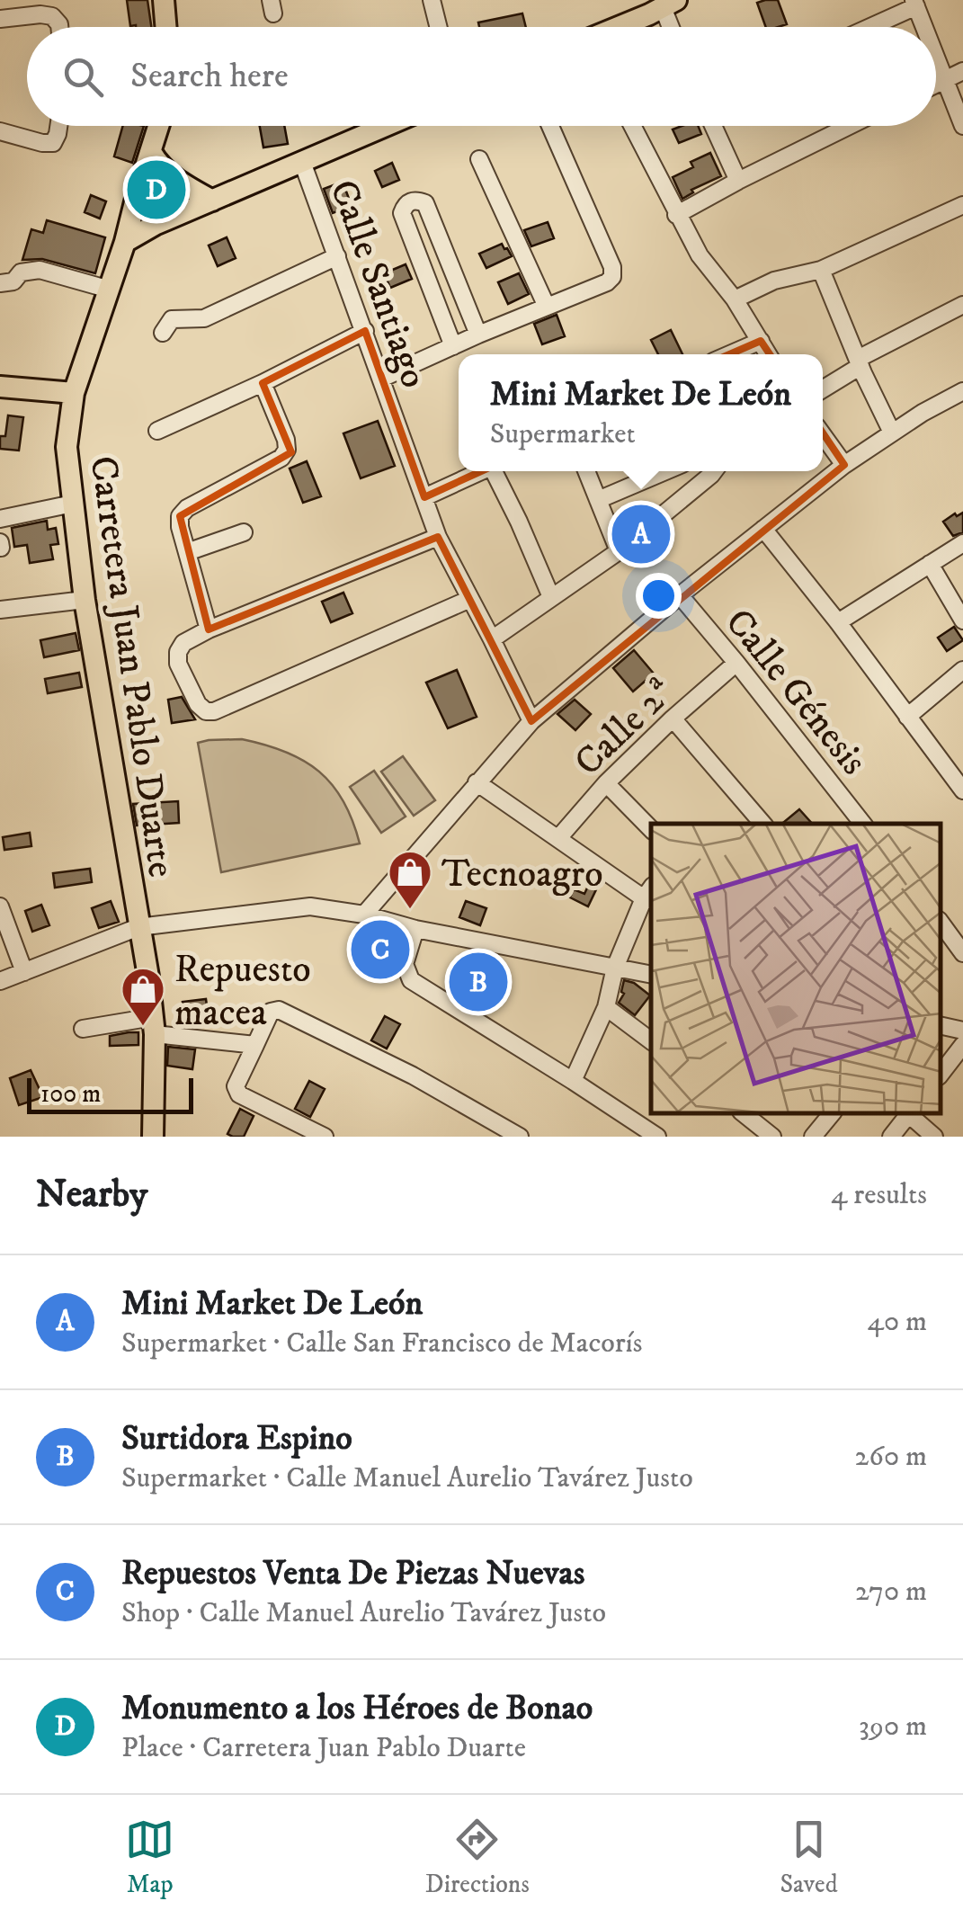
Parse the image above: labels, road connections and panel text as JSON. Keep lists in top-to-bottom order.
{
  "streets": {
    "main road": ["Carretera Juan Pablo Duarte"],
    "street": ["Calle Santiago", "Calle Génesis", "Calle 2ª"]
  },
  "crossings": [
    ["Calle Génesis", "Calle 2ª"]
  ],
  "places": {
    "shop": ["Tecnoagro", "Repuesto macea"]
  },
  "scale_bar": "100 m",
  "page": {
    "search": "Search here",
    "pins": [
      "D",
      "A",
      "C",
      "B"
    ],
    "popup": ["Mini Market De León", "Supermarket"],
    "scale": "100 m",
    "heading": ["Nearby", "4 results"],
    "list": [
      {
        "mark": "A",
        "name": "Mini Market De León",
        "note": "Supermarket · Calle San Francisco de Macorís",
        "value": "40 m"
      },
      {
        "mark": "B",
        "name": "Surtidora Espino",
        "note": "Supermarket · Calle Manuel Aurelio Tavárez Justo",
        "value": "260 m"
      },
      {
        "mark": "C",
        "name": "Repuestos Venta De Piezas Nuevas",
        "note": "Shop · Calle Manuel Aurelio Tavárez Justo",
        "value": "270 m"
      },
      {
        "mark": "D",
        "name": "Monumento a los Héroes de Bonao",
        "note": "Place · Carretera Juan Pablo Duarte",
        "value": "390 m"
      }
    ],
    "nav": ["Map", "Directions", "Saved"]
  }
}
